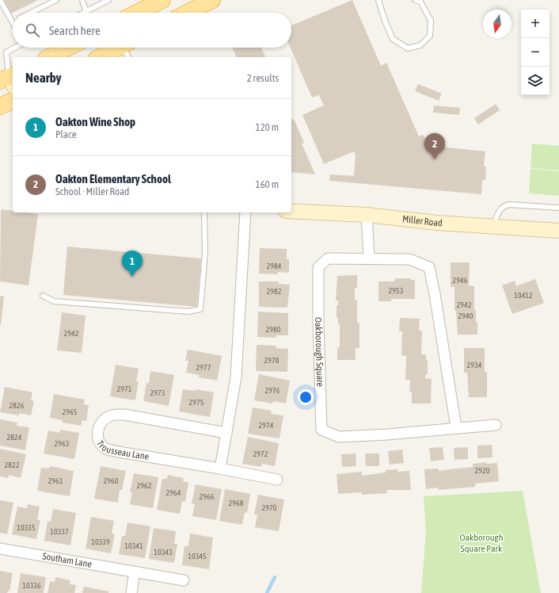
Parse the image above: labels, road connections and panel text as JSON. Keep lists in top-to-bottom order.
{
  "streets": {
    "street": [
      "Miller Road",
      "Oakborough Square",
      "Trousseau Lane",
      "Southam Lane"
    ]
  },
  "parks": ["Oakborough Square Park"],
  "house_numbers": [
    "2984",
    "2946",
    "2953",
    "2982",
    "10412",
    "2942",
    "2940",
    "2980",
    "2942",
    "2978",
    "2934",
    "2977",
    "2971",
    "2976",
    "2973",
    "2975",
    "2826",
    "2965",
    "2974",
    "2824",
    "2963",
    "2972",
    "2822",
    "2920",
    "2961",
    "2960",
    "2962",
    "2964",
    "2966",
    "2968",
    "2970",
    "10335",
    "10337",
    "10339",
    "10341",
    "10343",
    "10345",
    "10336"
  ],
  "north": "bottom",
  "page": {
    "map_buttons": ["+", "−"],
    "search": "Search here",
    "heading": ["Nearby", "2 results"],
    "list": [
      {
        "mark": "1",
        "name": "Oakton Wine Shop",
        "note": "Place",
        "value": "120 m"
      },
      {
        "mark": "2",
        "name": "Oakton Elementary School",
        "note": "School · Miller Road",
        "value": "160 m"
      }
    ],
    "pins": ["2", "1"]
  }
}
